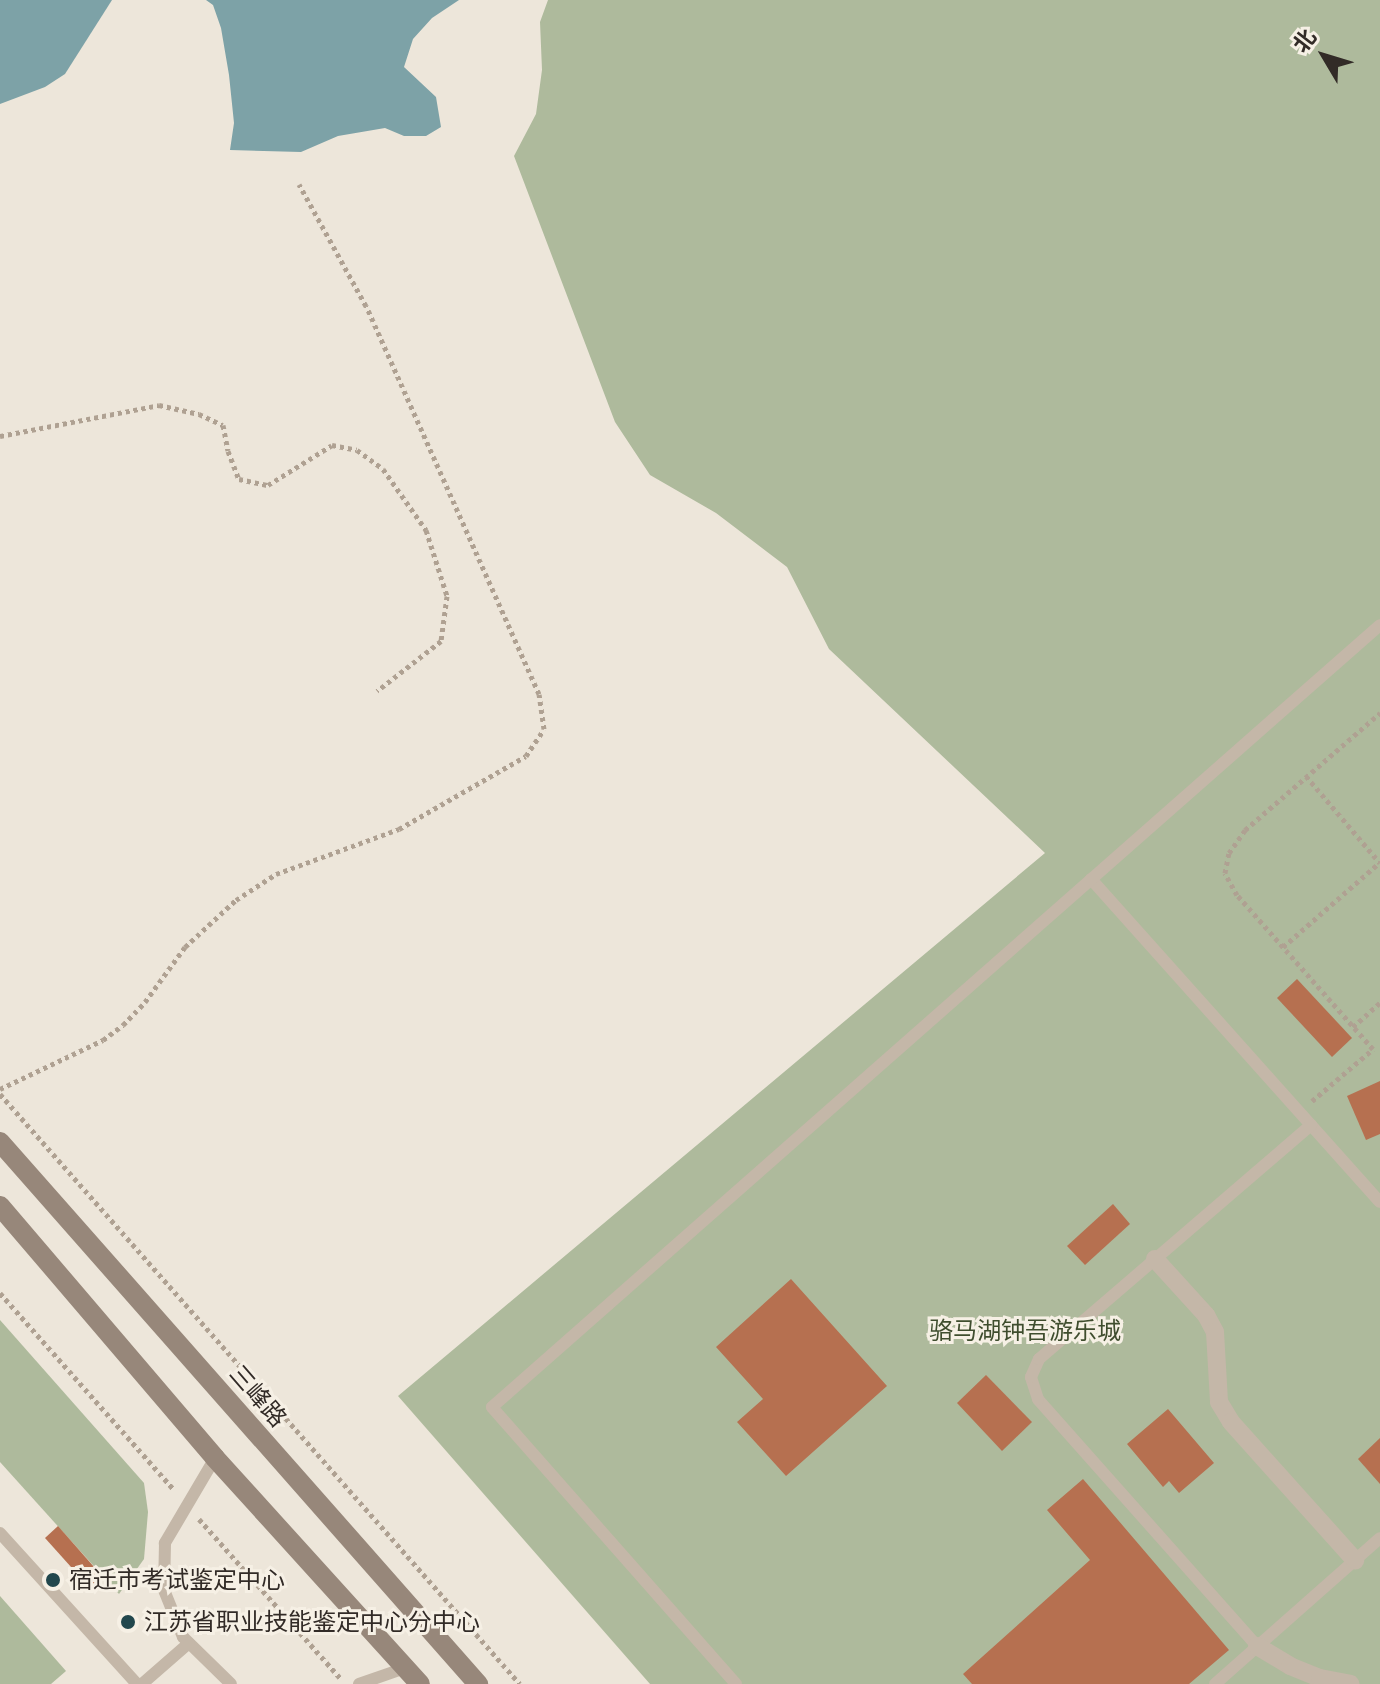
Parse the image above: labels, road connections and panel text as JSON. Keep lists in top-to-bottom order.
{
  "streets": {
    "main road": ["三峰路"]
  },
  "parks": ["骆马湖钟吾游乐城"],
  "places": ["宿迁市考试鉴定中心", "江苏省职业技能鉴定中心分中心"],
  "north": "top left"
}
